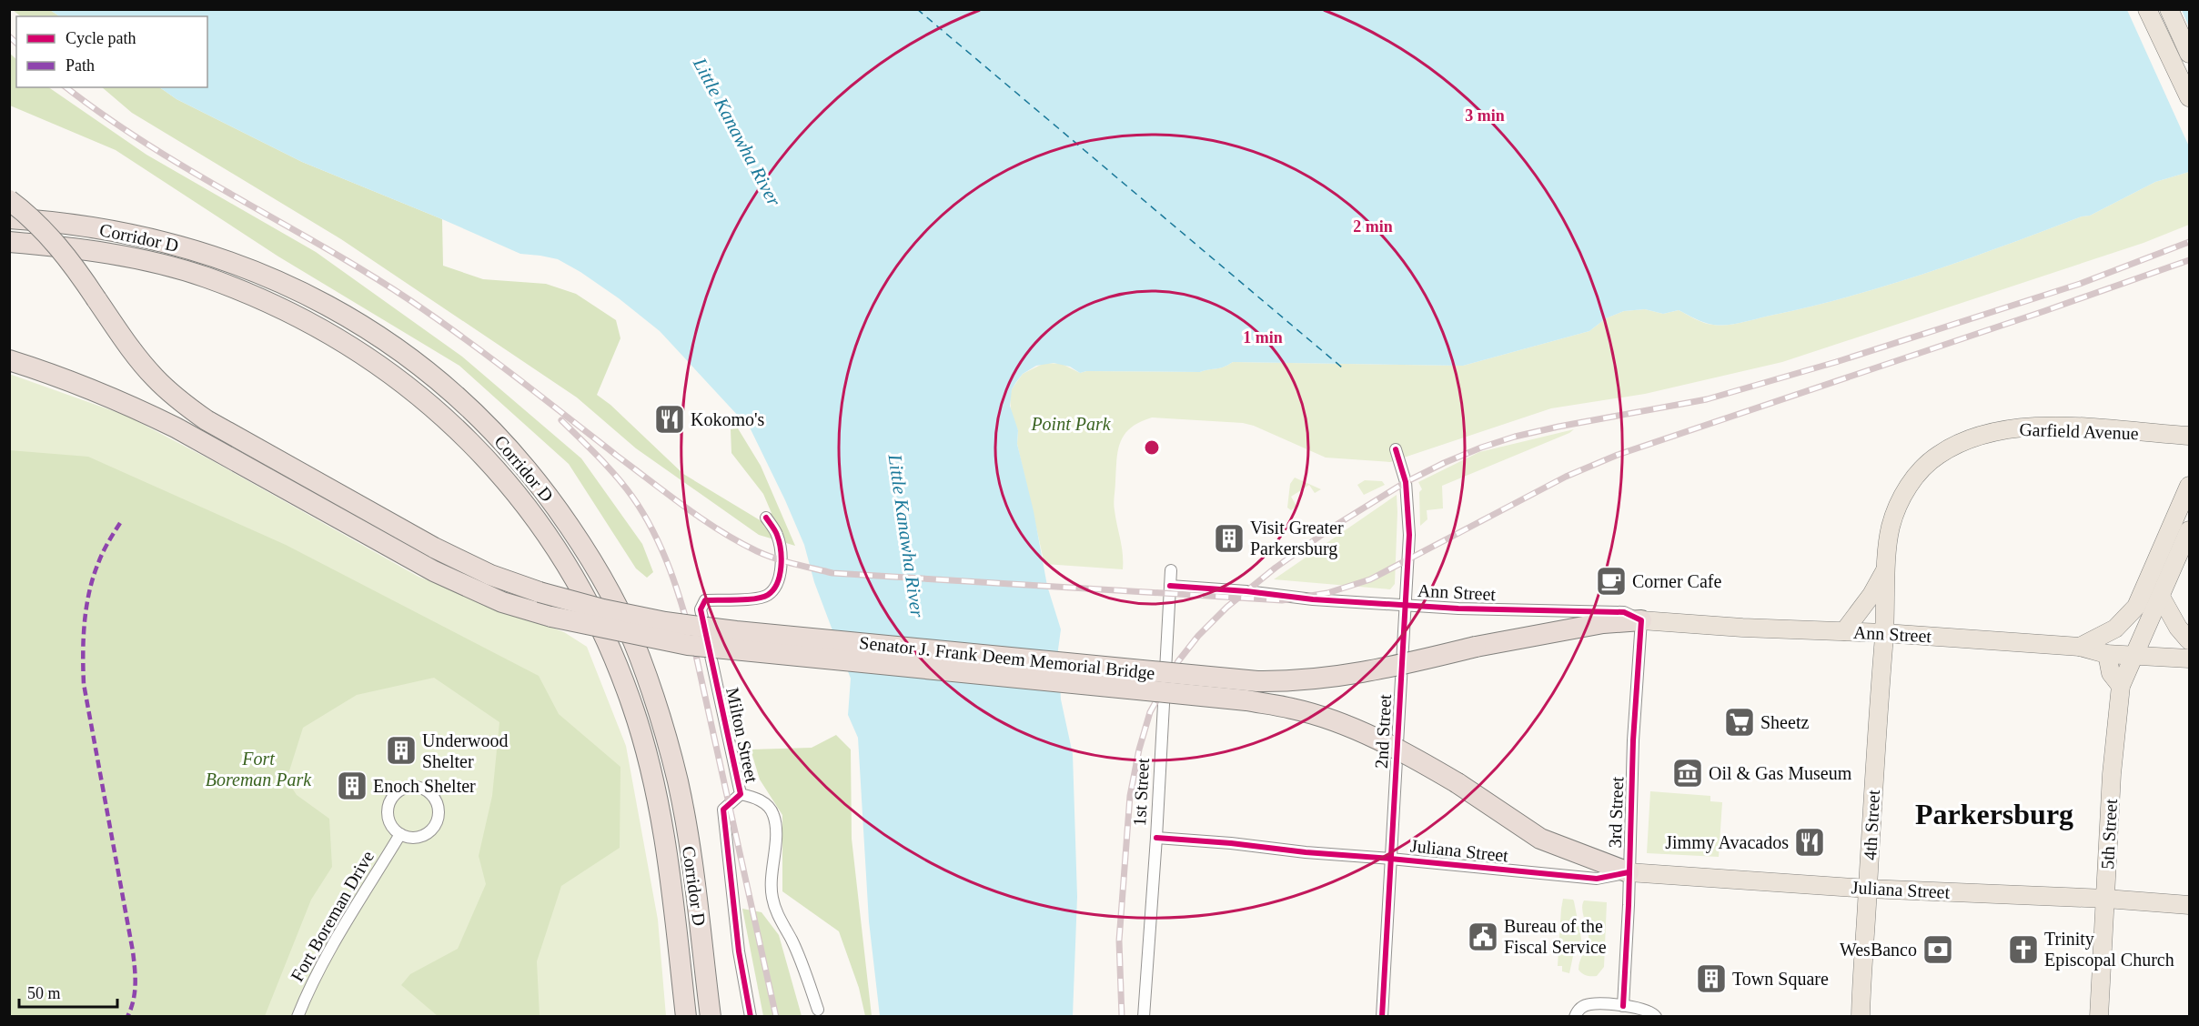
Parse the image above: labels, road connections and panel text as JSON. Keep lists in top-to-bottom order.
{
  "streets": {
    "highway": ["Corridor D", "Senator J. Frank Deem Memorial Bridge"],
    "main road": [
      "Garfield Avenue",
      "Ann Street",
      "4th Street",
      "5th Street",
      "Juliana Street"
    ],
    "street": [
      "2nd Street",
      "Milton Street",
      "1st Street",
      "3rd Street",
      "Fort Boreman Drive"
    ]
  },
  "crossings": [
    ["Garfield Avenue", "Ann Street"],
    ["Garfield Avenue", "4th Street"],
    ["Ann Street", "Senator J. Frank Deem Memorial Bridge"],
    ["Ann Street", "2nd Street"],
    ["Ann Street", "1st Street"],
    ["Ann Street", "3rd Street"],
    ["Ann Street", "4th Street"],
    ["Ann Street", "5th Street"],
    ["Senator J. Frank Deem Memorial Bridge", "3rd Street"],
    ["Senator J. Frank Deem Memorial Bridge", "Juliana Street"],
    ["2nd Street", "Juliana Street"],
    ["1st Street", "Juliana Street"],
    ["3rd Street", "Juliana Street"],
    ["4th Street", "Juliana Street"],
    ["5th Street", "Juliana Street"]
  ],
  "districts": ["Parkersburg"],
  "water": ["Little Kanawha River"],
  "parks": ["Point Park", "Fort Boreman Park"],
  "places": {
    "restaurant": ["Kokomo's", "Jimmy Avacados"],
    "building": [
      "Visit Greater Parkersburg",
      "Underwood Shelter",
      "Enoch Shelter",
      "Town Square"
    ],
    "cafe": ["Corner Cafe"],
    "supermarket": ["Sheetz"],
    "museum": ["Oil & Gas Museum"],
    "public building": ["Bureau of the Fiscal Service"],
    "bank": ["WesBanco"],
    "church": ["Trinity Episcopal Church"]
  },
  "legend": ["Cycle path", "Path"],
  "scale_bar": "50 m",
  "rings": ["3 min", "2 min", "1 min"]
}
